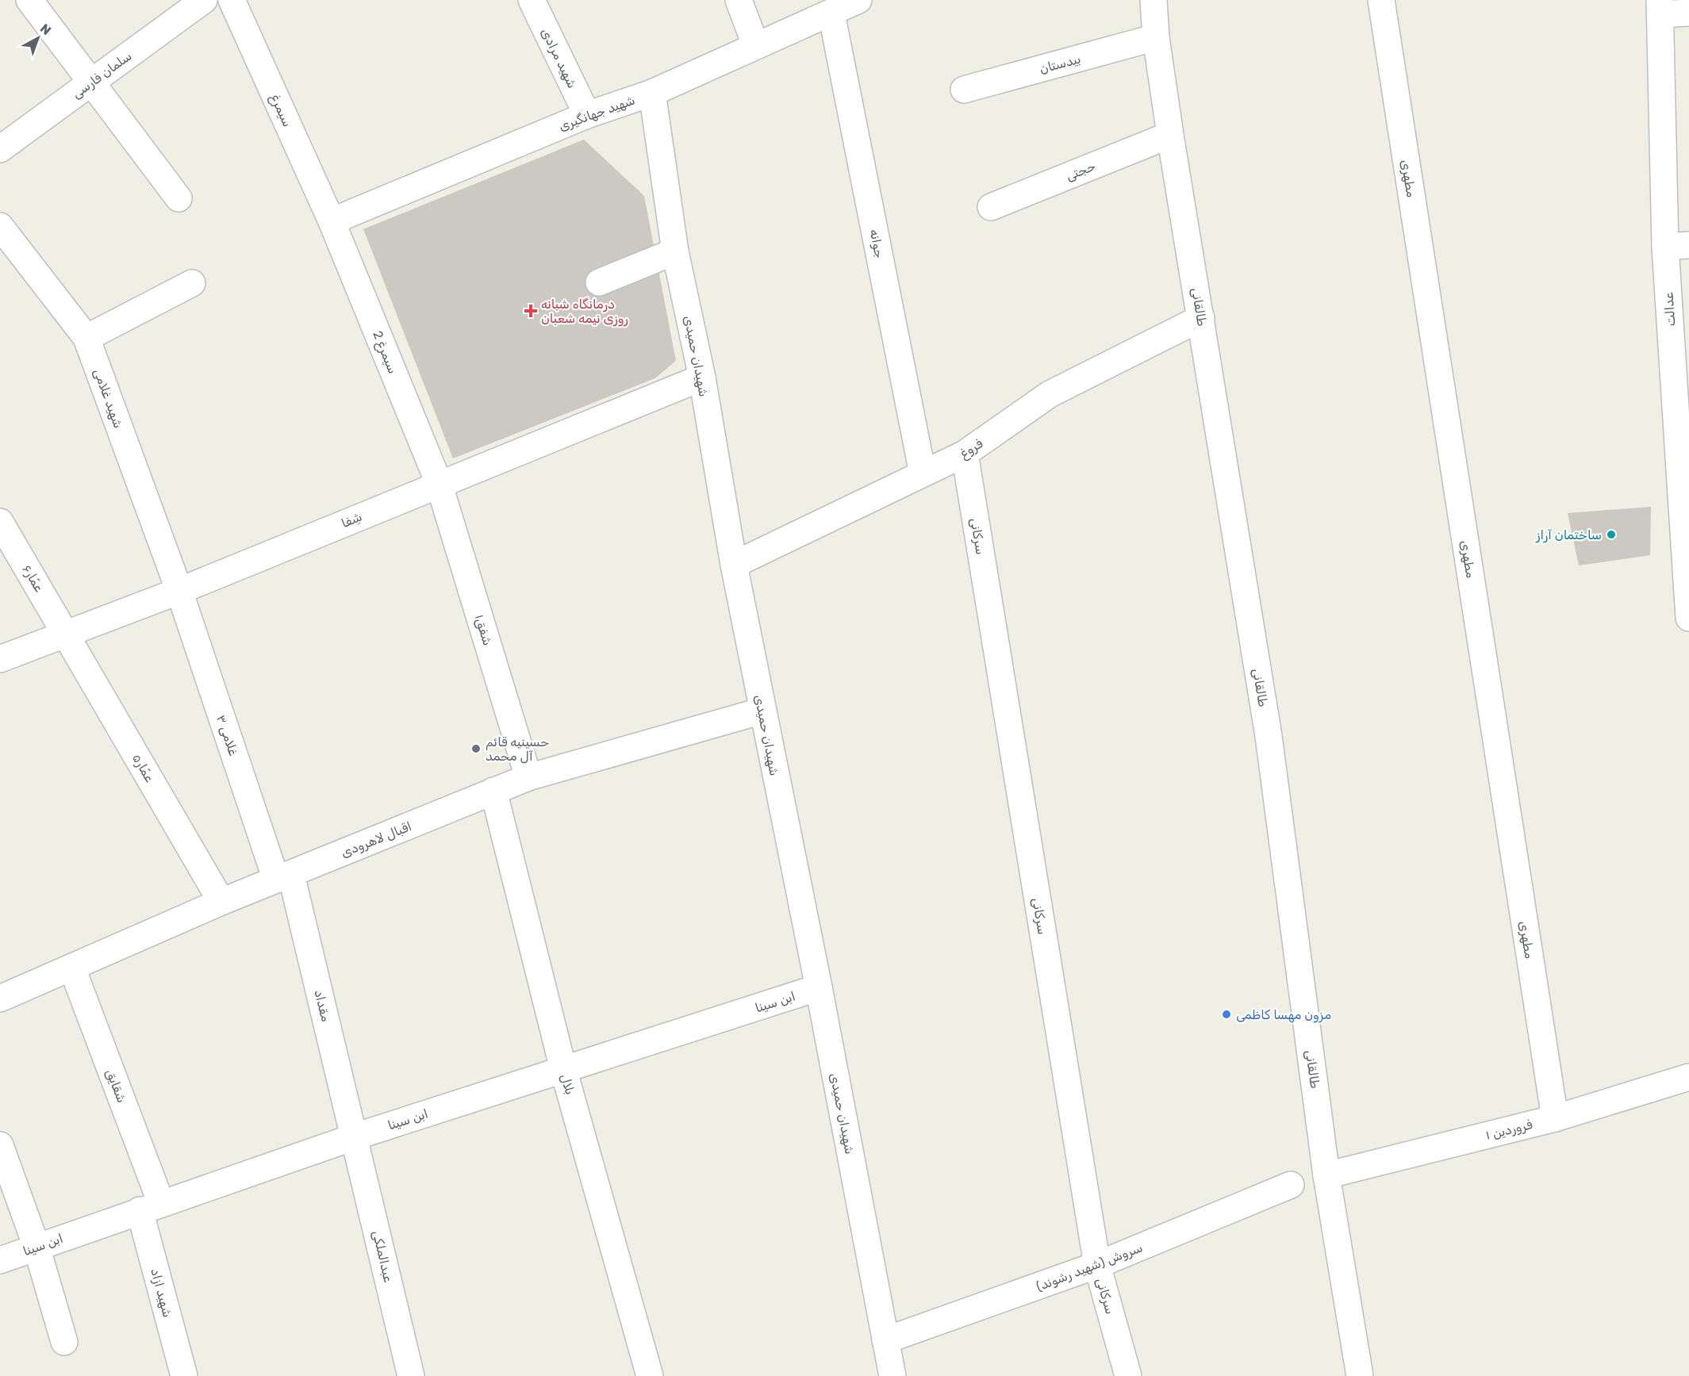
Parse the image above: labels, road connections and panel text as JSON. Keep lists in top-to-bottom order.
{
  "streets": {
    "street": [
      "شهید مرادی",
      "بیدستان",
      "سلمان فارسی",
      "سیمرغ",
      "شهید جهانگیری",
      "حجتی",
      "مطهری",
      "جوانه",
      "طالقانی",
      "عدالت",
      "سیمرغ 2",
      "شهیدان حمیدی",
      "شهید غلامی",
      "فروغ",
      "شِفا",
      "سرکانی",
      "۶عمّار",
      "۱شفق",
      "غلامی ۳",
      "۵عمّار",
      "اقبال لاهرودی",
      "ابن سینا",
      "مقداد",
      "بلال",
      "شقایق",
      "فروردین ۱",
      "عبدالملکی",
      "سروش (شهید رشوند)",
      "شهید ازاد"
    ]
  },
  "crossings": [
    ["شهید مرادی", "شهید جهانگیری"],
    ["بیدستان", "طالقانی"],
    ["سیمرغ", "شهید جهانگیری"],
    ["سیمرغ", "سیمرغ 2"],
    ["شهید جهانگیری", "جوانه"],
    ["شهید جهانگیری", "سیمرغ 2"],
    ["شهید جهانگیری", "شهیدان حمیدی"],
    ["حجتی", "طالقانی"],
    ["مطهری", "فروردین ۱"],
    ["جوانه", "فروغ"],
    ["طالقانی", "فروغ"],
    ["طالقانی", "فروردین ۱"],
    ["سیمرغ 2", "شِفا"],
    ["سیمرغ 2", "۱شفق"],
    ["شهیدان حمیدی", "فروغ"],
    ["شهیدان حمیدی", "شِفا"],
    ["شهیدان حمیدی", "اقبال لاهرودی"],
    ["شهیدان حمیدی", "ابن سینا"],
    ["شهیدان حمیدی", "سروش (شهید رشوند)"],
    ["شهید غلامی", "شِفا"],
    ["شهید غلامی", "غلامی ۳"],
    ["فروغ", "سرکانی"],
    ["شِفا", "۶عمّار"],
    ["شِفا", "۱شفق"],
    ["شِفا", "غلامی ۳"],
    ["شِفا", "۵عمّار"],
    ["سرکانی", "سروش (شهید رشوند)"],
    ["۶عمّار", "۵عمّار"],
    ["۱شفق", "اقبال لاهرودی"],
    ["غلامی ۳", "اقبال لاهرودی"],
    ["غلامی ۳", "مقداد"],
    ["۵عمّار", "اقبال لاهرودی"],
    ["اقبال لاهرودی", "مقداد"],
    ["اقبال لاهرودی", "بلال"],
    ["اقبال لاهرودی", "شقایق"],
    ["ابن سینا", "مقداد"],
    ["ابن سینا", "بلال"],
    ["ابن سینا", "شقایق"],
    ["ابن سینا", "عبدالملکی"],
    ["ابن سینا", "شهید ازاد"],
    ["مقداد", "عبدالملکی"],
    ["شقایق", "شهید ازاد"]
  ],
  "places": {
    "health": ["درمانگاه شبانه روزی نیمه شعبان"],
    "other": ["ساختمان آراز", "حسینیه قائم آل محمد", "مزون مهسا کاظمی"]
  },
  "north": "top right"
}
